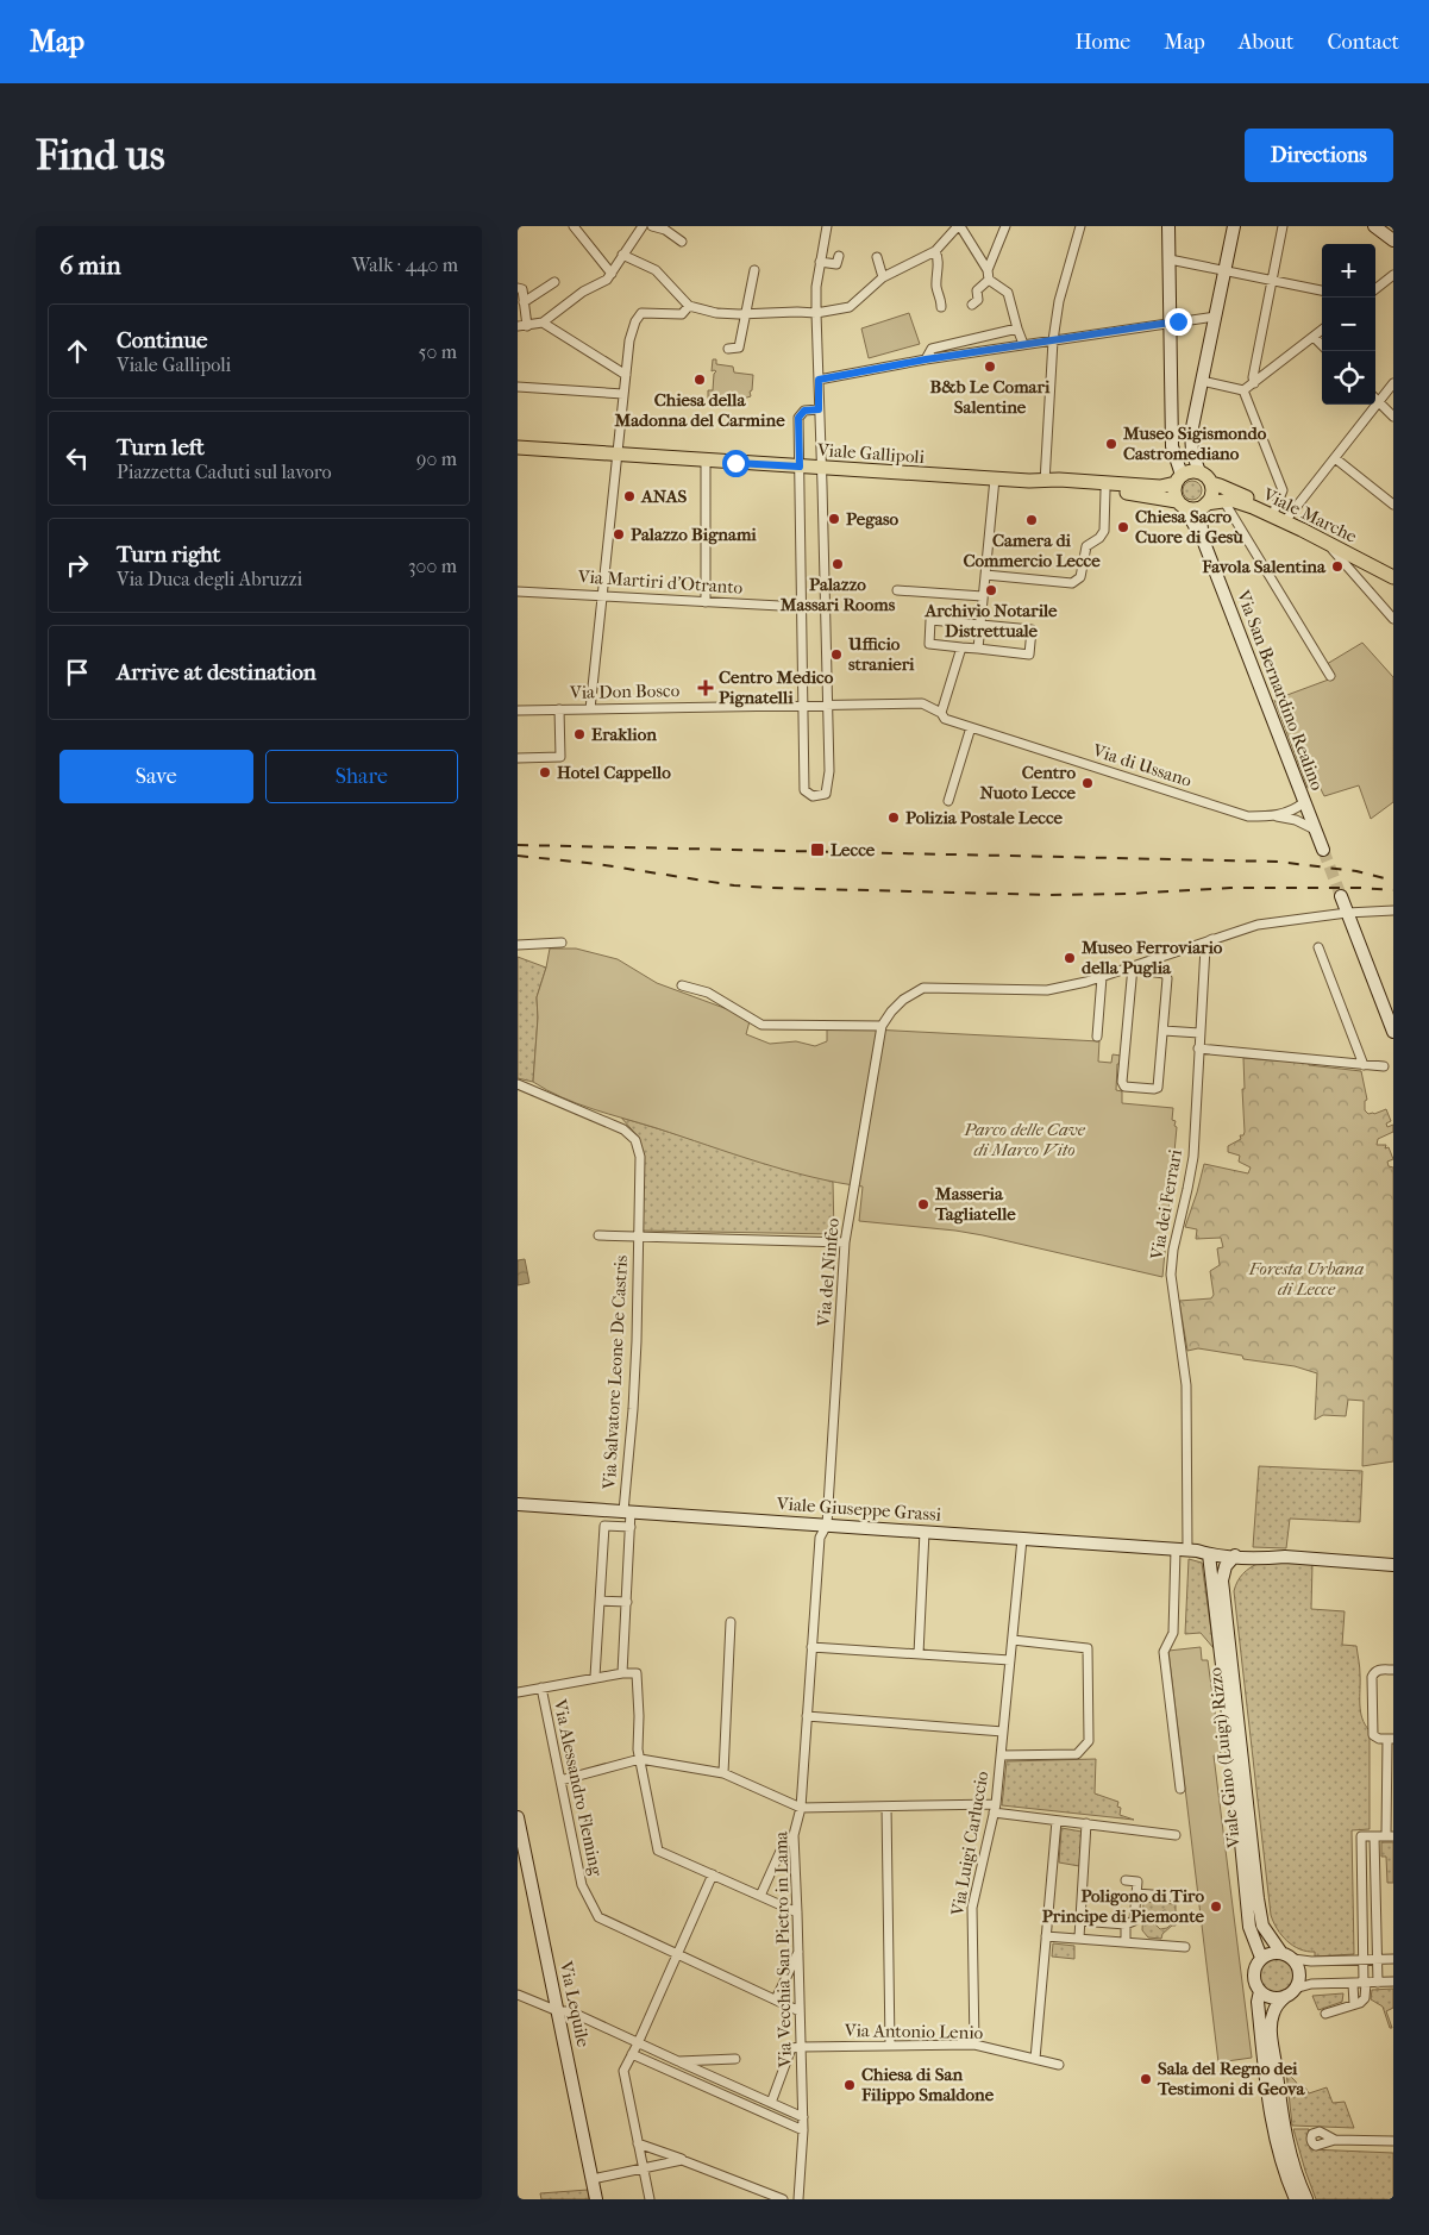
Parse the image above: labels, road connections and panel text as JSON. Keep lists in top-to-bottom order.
{
  "streets": {
    "main road": ["Viale Gallipoli", "Viale Marche"],
    "street": [
      "Via Martiri d'Otranto",
      "Via San Bernardino Realino",
      "Via Don Bosco",
      "Via di Ussano",
      "Via dei Ferrari",
      "Via del Ninfeo",
      "Via Salvatore Leone De Castris",
      "Viale Giuseppe Grassi",
      "Viale Gino (Luigi) Rizzo",
      "Via Alessandro Fleming",
      "Via Luigi Carluccio",
      "Via Vecchia San Pietro in Lama",
      "Via Lequile",
      "Via Antonio Lenio"
    ]
  },
  "crossings": [
    ["Viale Gallipoli", "Viale Marche"],
    ["Viale Gallipoli", "Via San Bernardino Realino"],
    ["Viale Marche", "Via San Bernardino Realino"],
    ["Via San Bernardino Realino", "Via di Ussano"],
    ["Via Don Bosco", "Via di Ussano"],
    ["Via dei Ferrari", "Viale Giuseppe Grassi"],
    ["Via dei Ferrari", "Viale Gino (Luigi) Rizzo"],
    ["Via del Ninfeo", "Viale Giuseppe Grassi"],
    ["Via del Ninfeo", "Via Vecchia San Pietro in Lama"],
    ["Via Salvatore Leone De Castris", "Viale Giuseppe Grassi"],
    ["Viale Giuseppe Grassi", "Viale Gino (Luigi) Rizzo"],
    ["Viale Giuseppe Grassi", "Via Luigi Carluccio"],
    ["Viale Giuseppe Grassi", "Via Vecchia San Pietro in Lama"],
    ["Via Alessandro Fleming", "Via Vecchia San Pietro in Lama"],
    ["Via Luigi Carluccio", "Via Antonio Lenio"],
    ["Via Vecchia San Pietro in Lama", "Via Antonio Lenio"]
  ],
  "parks": ["Parco delle Cave di Marco Vito", "Foresta Urbana di Lecce"],
  "places": {
    "other": [
      "B&b Le Comari Salentine",
      "Chiesa della Madonna del Carmine",
      "Museo Sigismondo Castromediano",
      "ANAS",
      "Pegaso",
      "Camera di Commercio Lecce",
      "Chiesa Sacro Cuore di Gesù",
      "Palazzo Bignami",
      "Palazzo Massari Rooms",
      "Favola Salentina",
      "Archivio Notarile Distrettuale",
      "Ufficio stranieri",
      "Eraklion",
      "Hotel Cappello",
      "Centro Nuoto Lecce",
      "Polizia Postale Lecce",
      "Museo Ferroviario della Puglia",
      "Masseria Tagliatelle",
      "Poligono di Tiro Principe di Piemonte",
      "Sala del Regno dei Testimoni di Geova",
      "Chiesa di San Filippo Smaldone"
    ],
    "health": ["Centro Medico Pignatelli"],
    "transit": ["Lecce"]
  },
  "page": {
    "header": "Map",
    "nav": [
      "Home",
      "Map",
      "About",
      "Contact"
    ],
    "buttons": [
      "Directions",
      ["Save", "Share"]
    ],
    "title": "Find us",
    "heading": ["6 min", "Walk · 440 m"],
    "map_buttons": ["+", "−"],
    "list": [
      ["Continue", "Viale Gallipoli", "50 m"],
      ["Turn left", "Piazzetta Caduti sul lavoro", "90 m"],
      ["Turn right", "Via Duca degli Abruzzi", "300 m"],
      "Arrive at destination"
    ]
  }
}
